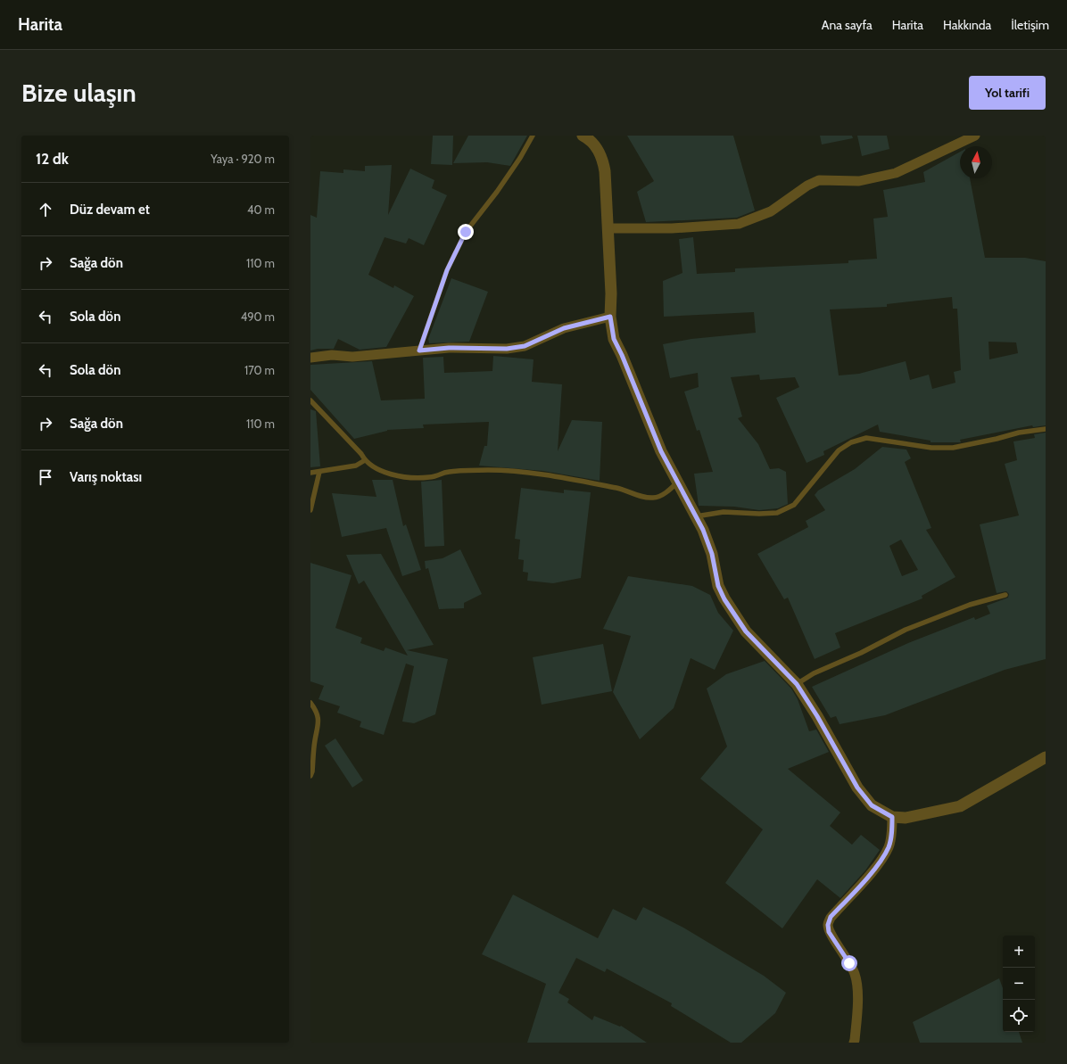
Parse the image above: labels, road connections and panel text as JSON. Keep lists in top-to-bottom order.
{
  "north": "top",
  "page": {
    "header": "Harita",
    "nav": [
      "Ana sayfa",
      "Harita",
      "Hakkında",
      "İletişim"
    ],
    "buttons": "Yol tarifi",
    "title": "Bize ulaşın",
    "heading": ["12 dk", "Yaya · 920 m"],
    "list": [
      ["Düz devam et", "40 m"],
      ["Sağa dön", "110 m"],
      ["Sola dön", "490 m"],
      ["Sola dön", "170 m"],
      ["Sağa dön", "110 m"],
      "Varış noktası"
    ],
    "map_buttons": ["+", "−"]
  }
}
